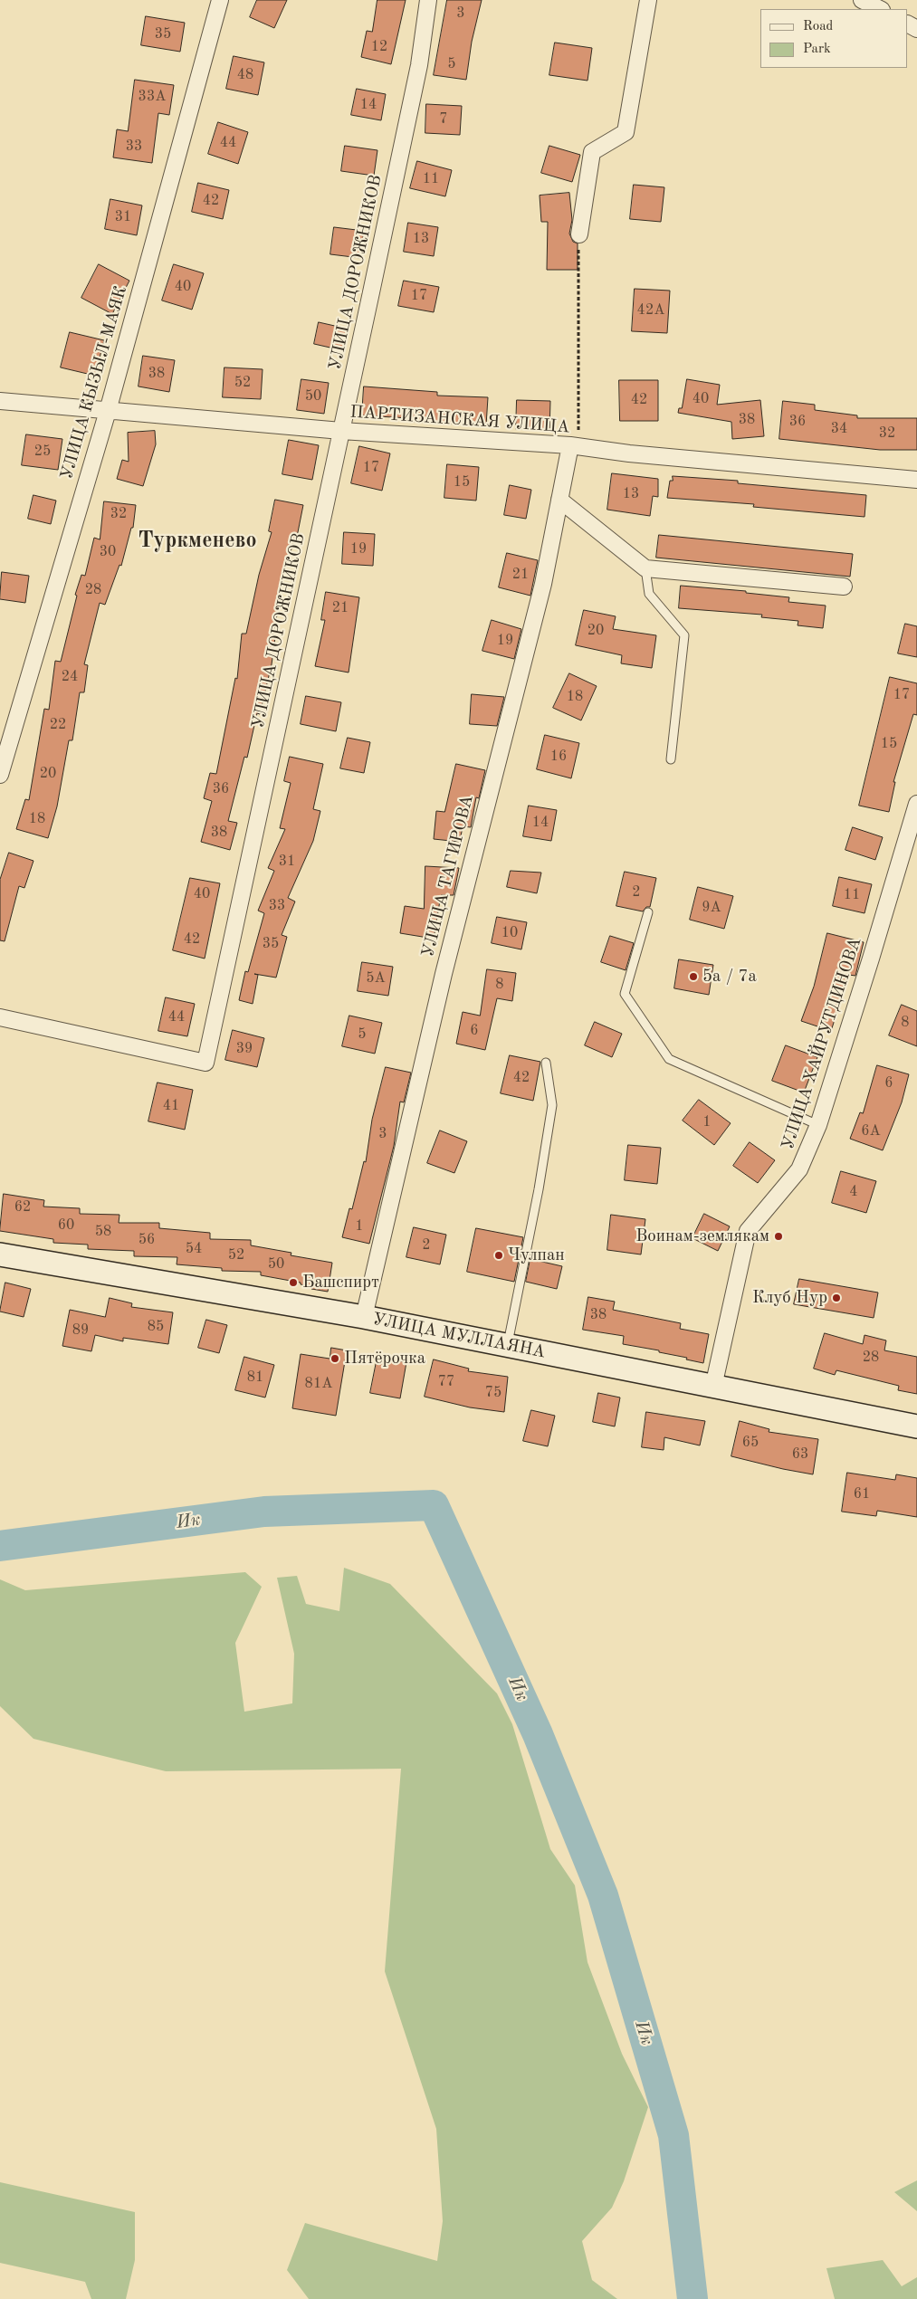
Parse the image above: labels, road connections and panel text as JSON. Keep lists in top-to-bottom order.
{
  "streets": {
    "main road": ["УЛИЦА МУЛЛАЯНА"],
    "street": [
      "УЛИЦА ДОРОЖНИКОВ",
      "УЛИЦА КЫЗЫЛ-МАЯК",
      "ПАРТИЗАНСКАЯ УЛИЦА",
      "УЛИЦА ТАГИРОВА",
      "УЛИЦА ХАЙРУТДИНОВА"
    ]
  },
  "crossings": [
    ["УЛИЦА ДОРОЖНИКОВ", "ПАРТИЗАНСКАЯ УЛИЦА"],
    ["УЛИЦА КЫЗЫЛ-МАЯК", "ПАРТИЗАНСКАЯ УЛИЦА"],
    ["ПАРТИЗАНСКАЯ УЛИЦА", "УЛИЦА ТАГИРОВА"],
    ["УЛИЦА ТАГИРОВА", "УЛИЦА МУЛЛАЯНА"],
    ["УЛИЦА ХАЙРУТДИНОВА", "УЛИЦА МУЛЛАЯНА"]
  ],
  "districts": ["Туркменево"],
  "water": ["Ик"],
  "places": [
    "5а / 7а",
    "Воинам-землякам",
    "Чулпан",
    "Башспирт",
    "Клуб Нур",
    "Пятёрочка"
  ],
  "house_numbers": [
    "3",
    "35",
    "12",
    "5",
    "48",
    "33А",
    "14",
    "7",
    "44",
    "33",
    "11",
    "42",
    "31",
    "13",
    "40",
    "17",
    "42А",
    "38",
    "52",
    "50",
    "40",
    "42",
    "38",
    "36",
    "34",
    "32",
    "25",
    "17",
    "15",
    "13",
    "32",
    "19",
    "30",
    "21",
    "28",
    "21",
    "20",
    "19",
    "24",
    "17",
    "18",
    "22",
    "15",
    "16",
    "20",
    "36",
    "18",
    "14",
    "38",
    "31",
    "2",
    "40",
    "11",
    "33",
    "9А",
    "10",
    "42",
    "35",
    "5А",
    "8",
    "44",
    "8",
    "6",
    "5",
    "39",
    "42",
    "6",
    "41",
    "1",
    "6А",
    "3",
    "4",
    "62",
    "60",
    "1",
    "58",
    "56",
    "2",
    "54",
    "52",
    "50",
    "38",
    "85",
    "89",
    "28",
    "81",
    "77",
    "81А",
    "75",
    "65",
    "63",
    "61"
  ],
  "legend": ["Road", "Park"]
}
